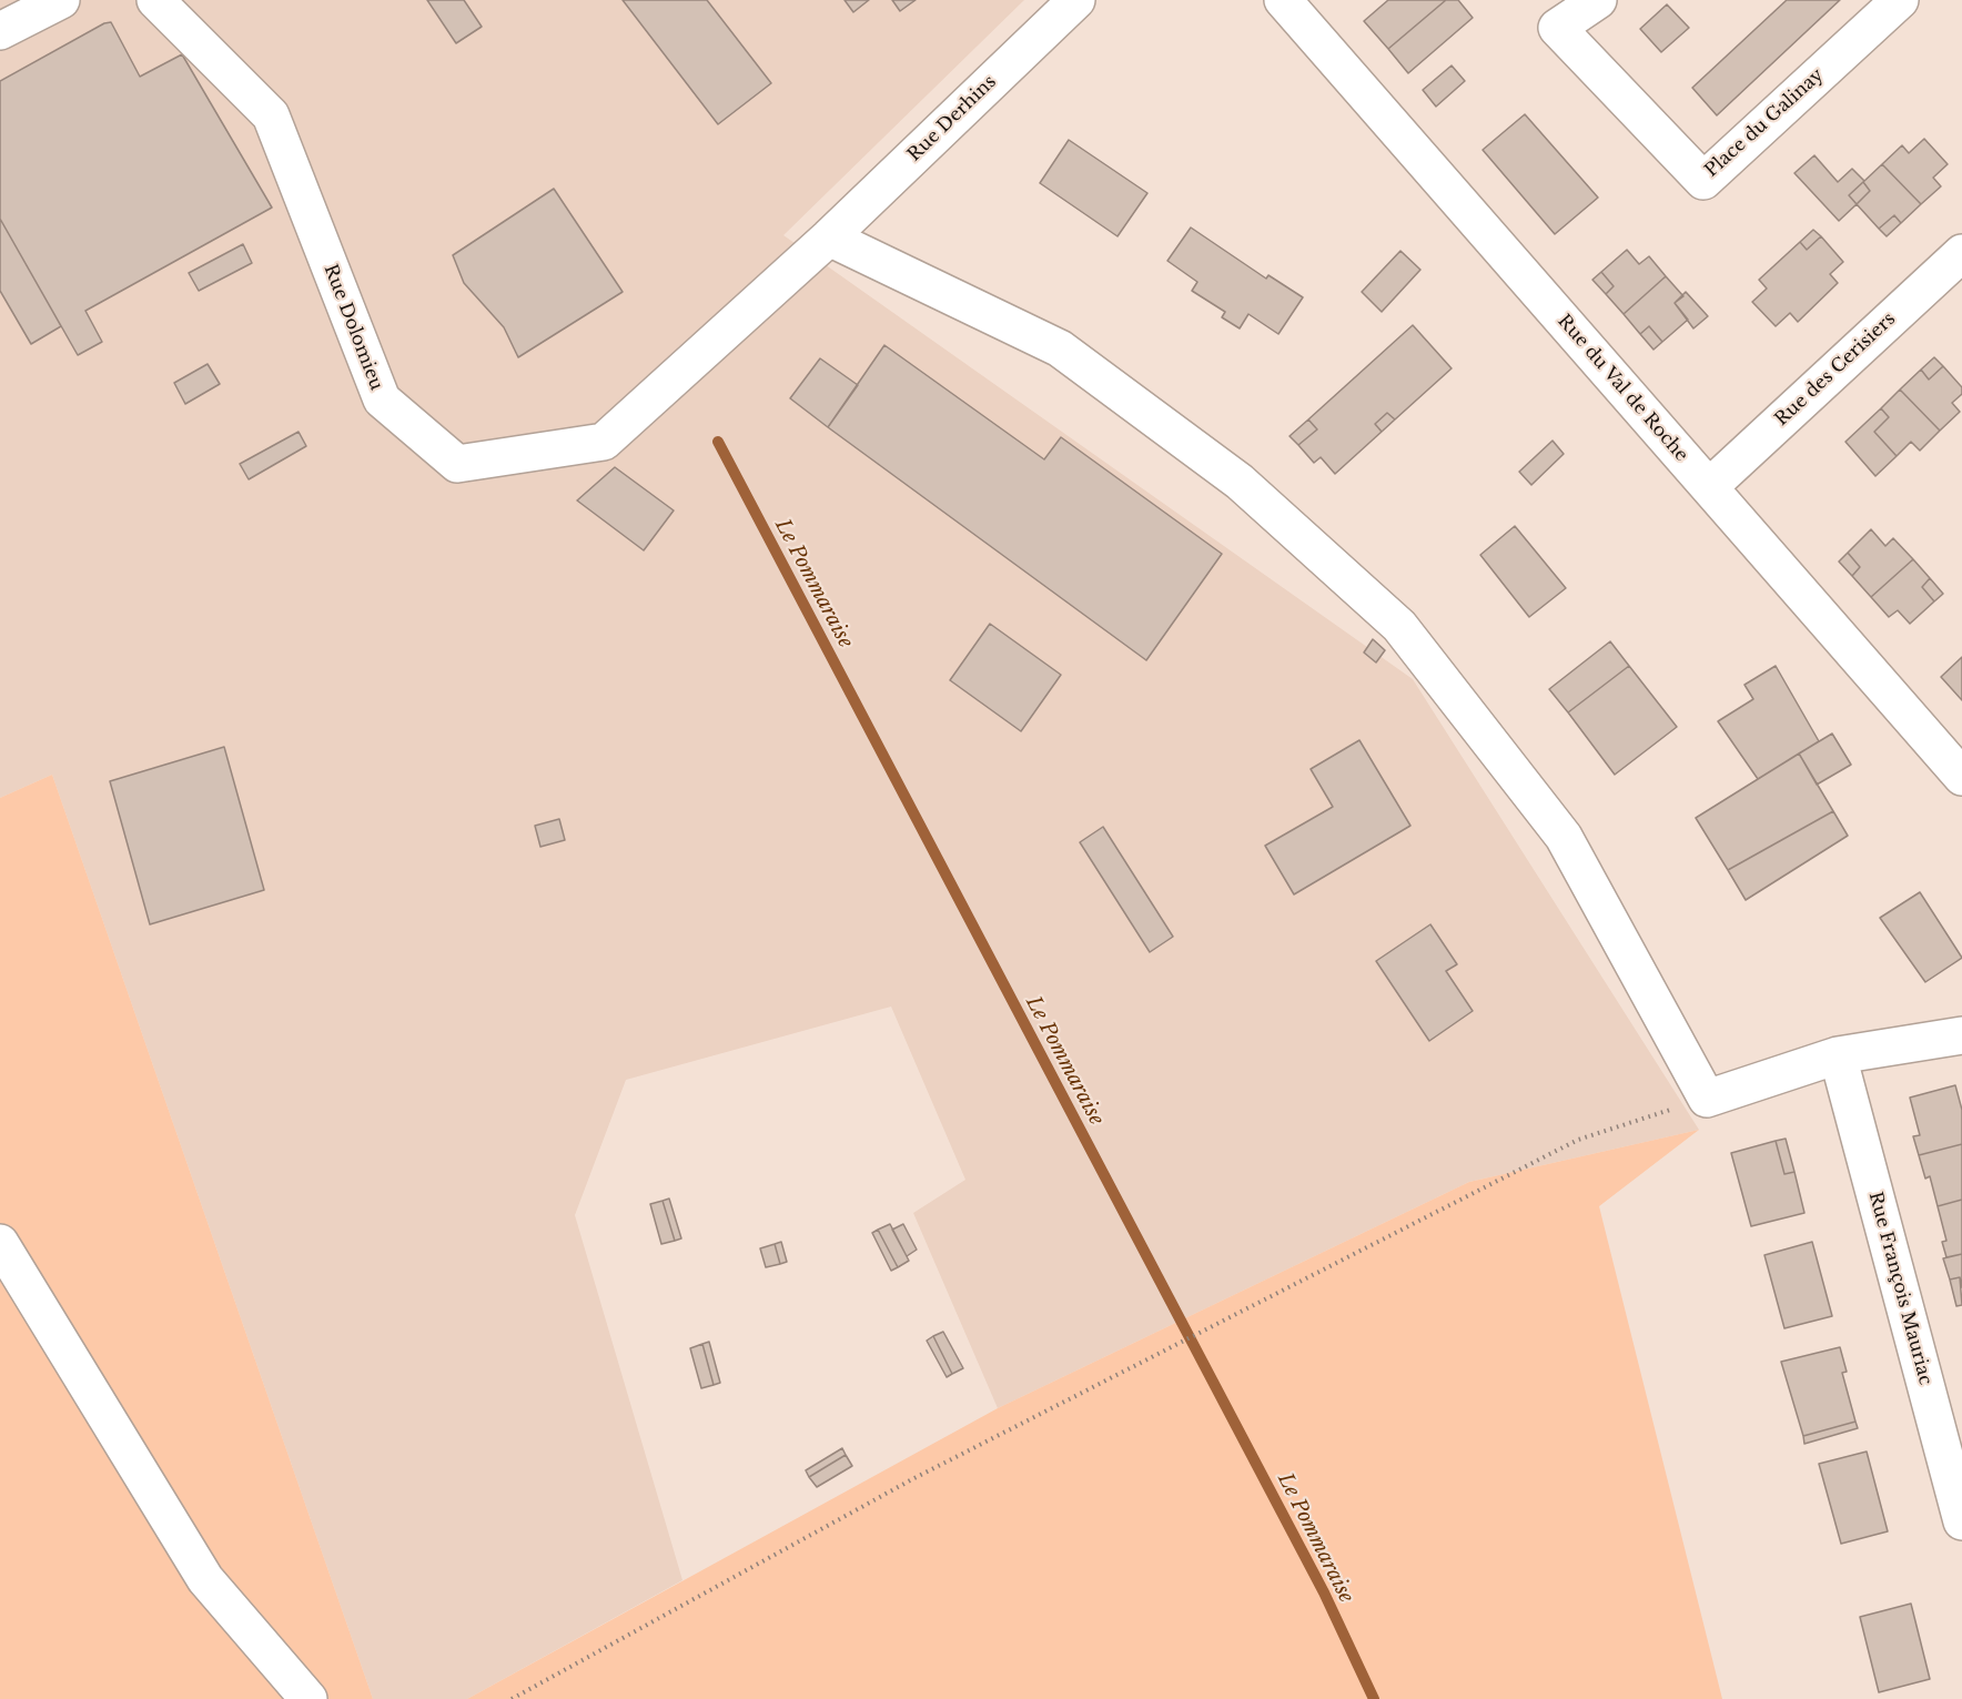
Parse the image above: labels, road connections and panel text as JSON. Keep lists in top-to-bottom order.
{
  "streets": {
    "street": [
      "Rue Derhins",
      "Place du Galinay",
      "Rue Dolomieu",
      "Rue des Cerisiers",
      "Rue du Val de Roche",
      "Rue François Mauriac"
    ]
  },
  "crossings": [
    ["Rue Derhins", "Rue Dolomieu"],
    ["Rue des Cerisiers", "Rue du Val de Roche"]
  ],
  "water": ["Le Pommaraise"]
}
